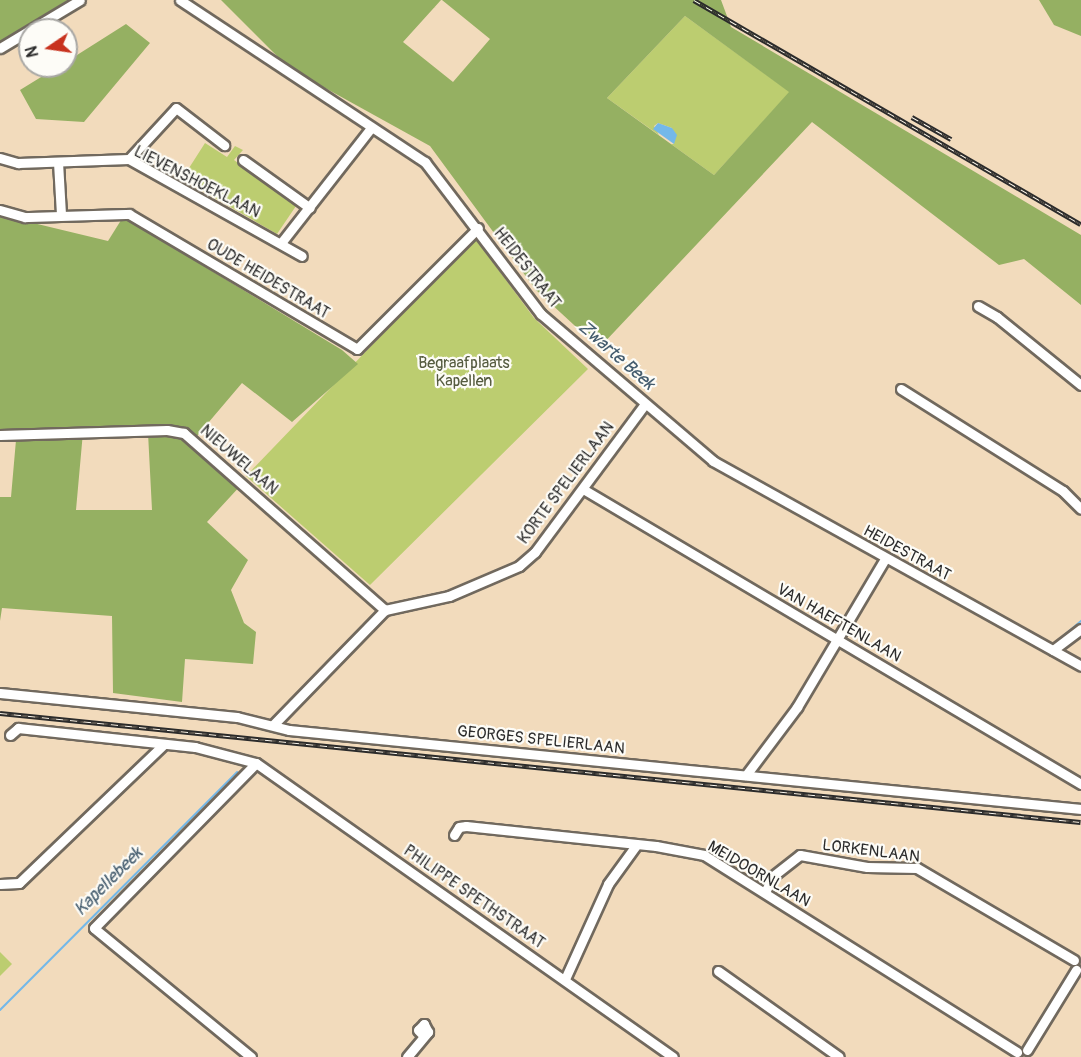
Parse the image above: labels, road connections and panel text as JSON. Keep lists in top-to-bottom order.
{
  "streets": {
    "street": [
      "LIEVENSHOEKLAAN",
      "HEIDESTRAAT",
      "OUDE HEIDESTRAAT",
      "NIEUWELAAN",
      "KORTE SPELIERLAAN",
      "VAN HAEFTENLAAN",
      "GEORGES SPELIERLAAN",
      "LORKENLAAN",
      "MEIDOORNLAAN",
      "PHILIPPE SPETHSTRAAT"
    ]
  },
  "crossings": [
    ["HEIDESTRAAT", "OUDE HEIDESTRAAT"],
    ["HEIDESTRAAT", "KORTE SPELIERLAAN"],
    ["NIEUWELAAN", "KORTE SPELIERLAAN"],
    ["KORTE SPELIERLAAN", "VAN HAEFTENLAAN"],
    ["LORKENLAAN", "MEIDOORNLAAN"]
  ],
  "water": ["Zwarte Beek", "Kapellebeek"],
  "parks": ["Begraafplaats Kapellen"],
  "north": "left"
}
